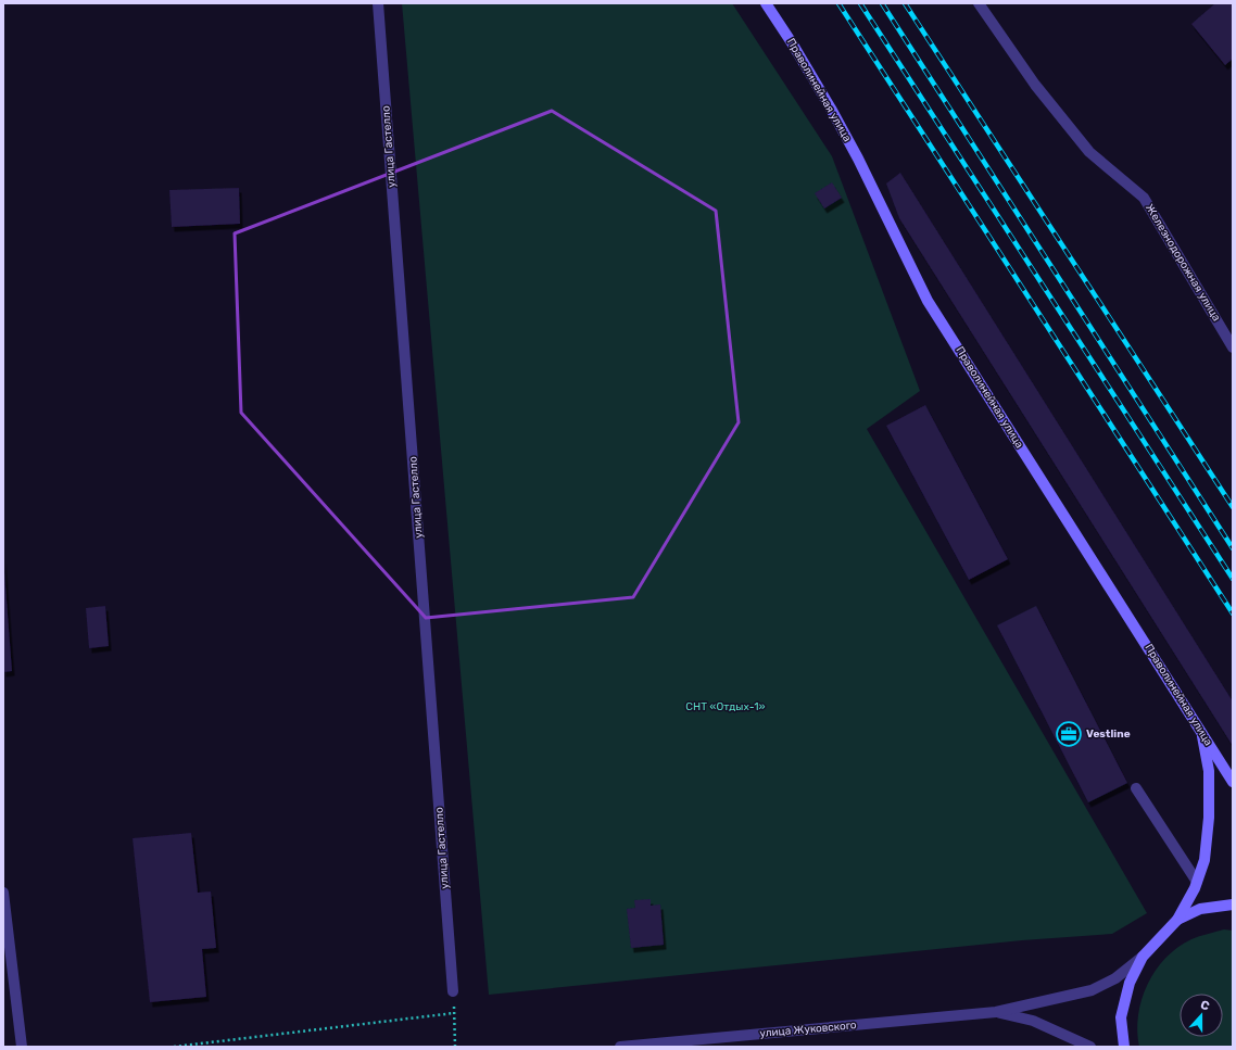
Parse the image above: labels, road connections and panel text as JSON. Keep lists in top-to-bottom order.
{
  "streets": {
    "main road": ["Праволинейная улица"],
    "street": ["улица Гастелло", "Железнодорожная улица", "улица Жуковского"]
  },
  "parks": ["СНТ «Отдых-1»"],
  "places": {
    "office": ["Vestline"]
  },
  "north": "top"
}
